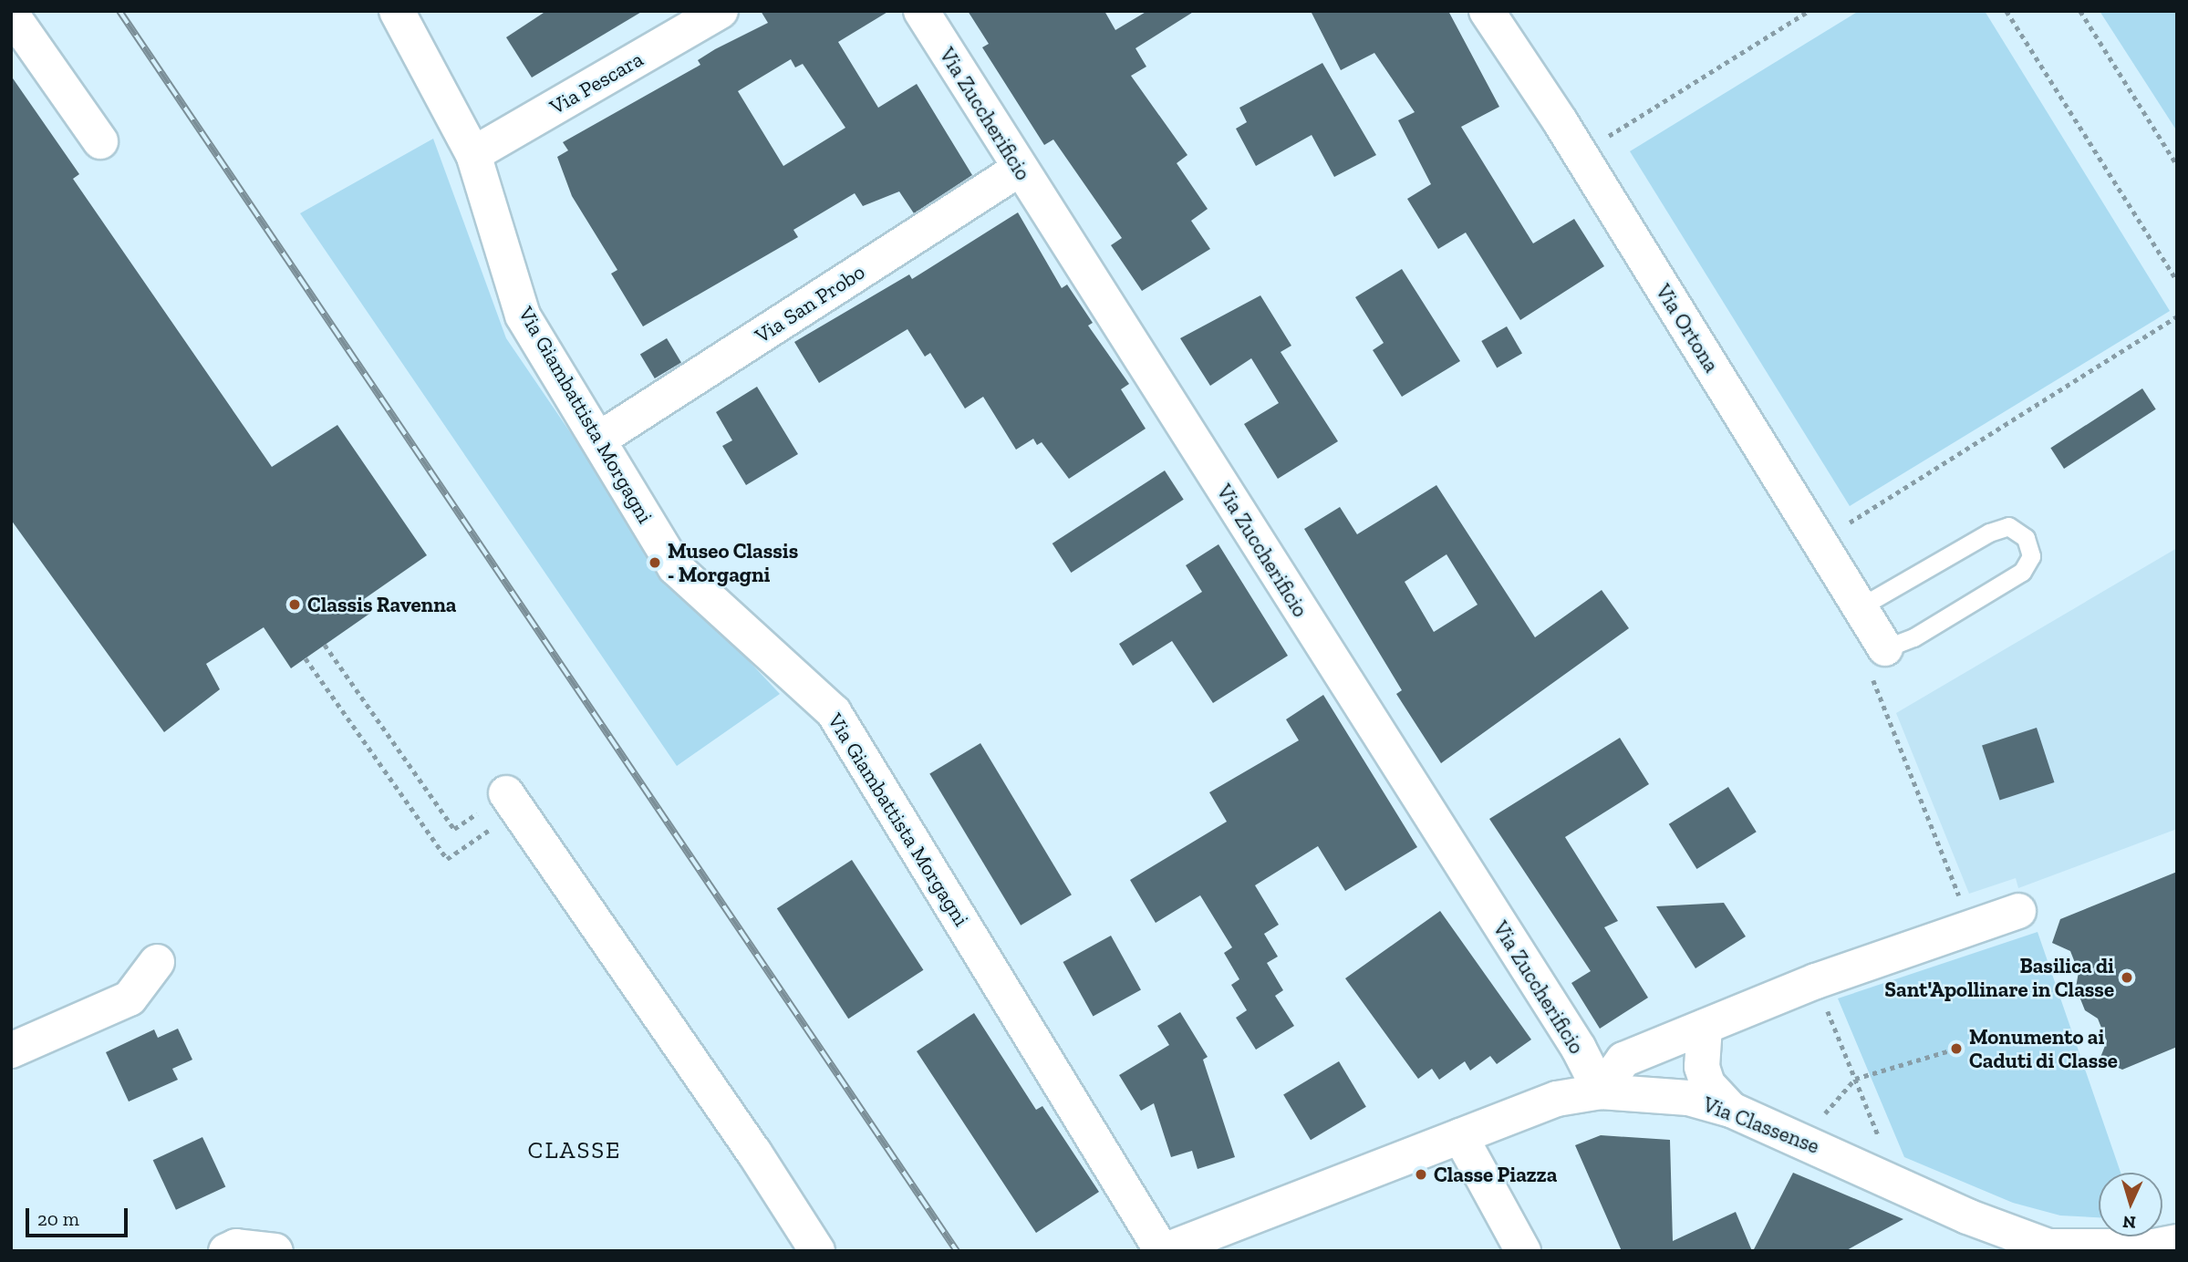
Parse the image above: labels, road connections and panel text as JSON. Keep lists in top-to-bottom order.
{
  "streets": {
    "street": [
      "Via Pescara",
      "Via Zuccherificio",
      "Via San Probo",
      "Via Ortona",
      "Via Giambattista Morgagni",
      "Via Classense"
    ]
  },
  "crossings": [
    ["Via Pescara", "Via Giambattista Morgagni"],
    ["Via Zuccherificio", "Via San Probo"],
    ["Via Zuccherificio", "Via Classense"],
    ["Via San Probo", "Via Giambattista Morgagni"],
    ["Via Giambattista Morgagni", "Via Classense"]
  ],
  "districts": ["CLASSE"],
  "places": [
    "Museo Classis - Morgagni",
    "Classis Ravenna",
    "Basilica di Sant'Apollinare in Classe",
    "Monumento ai Caduti di Classe",
    "Classe Piazza"
  ],
  "scale_bar": "20 m",
  "north": "bottom"
}
